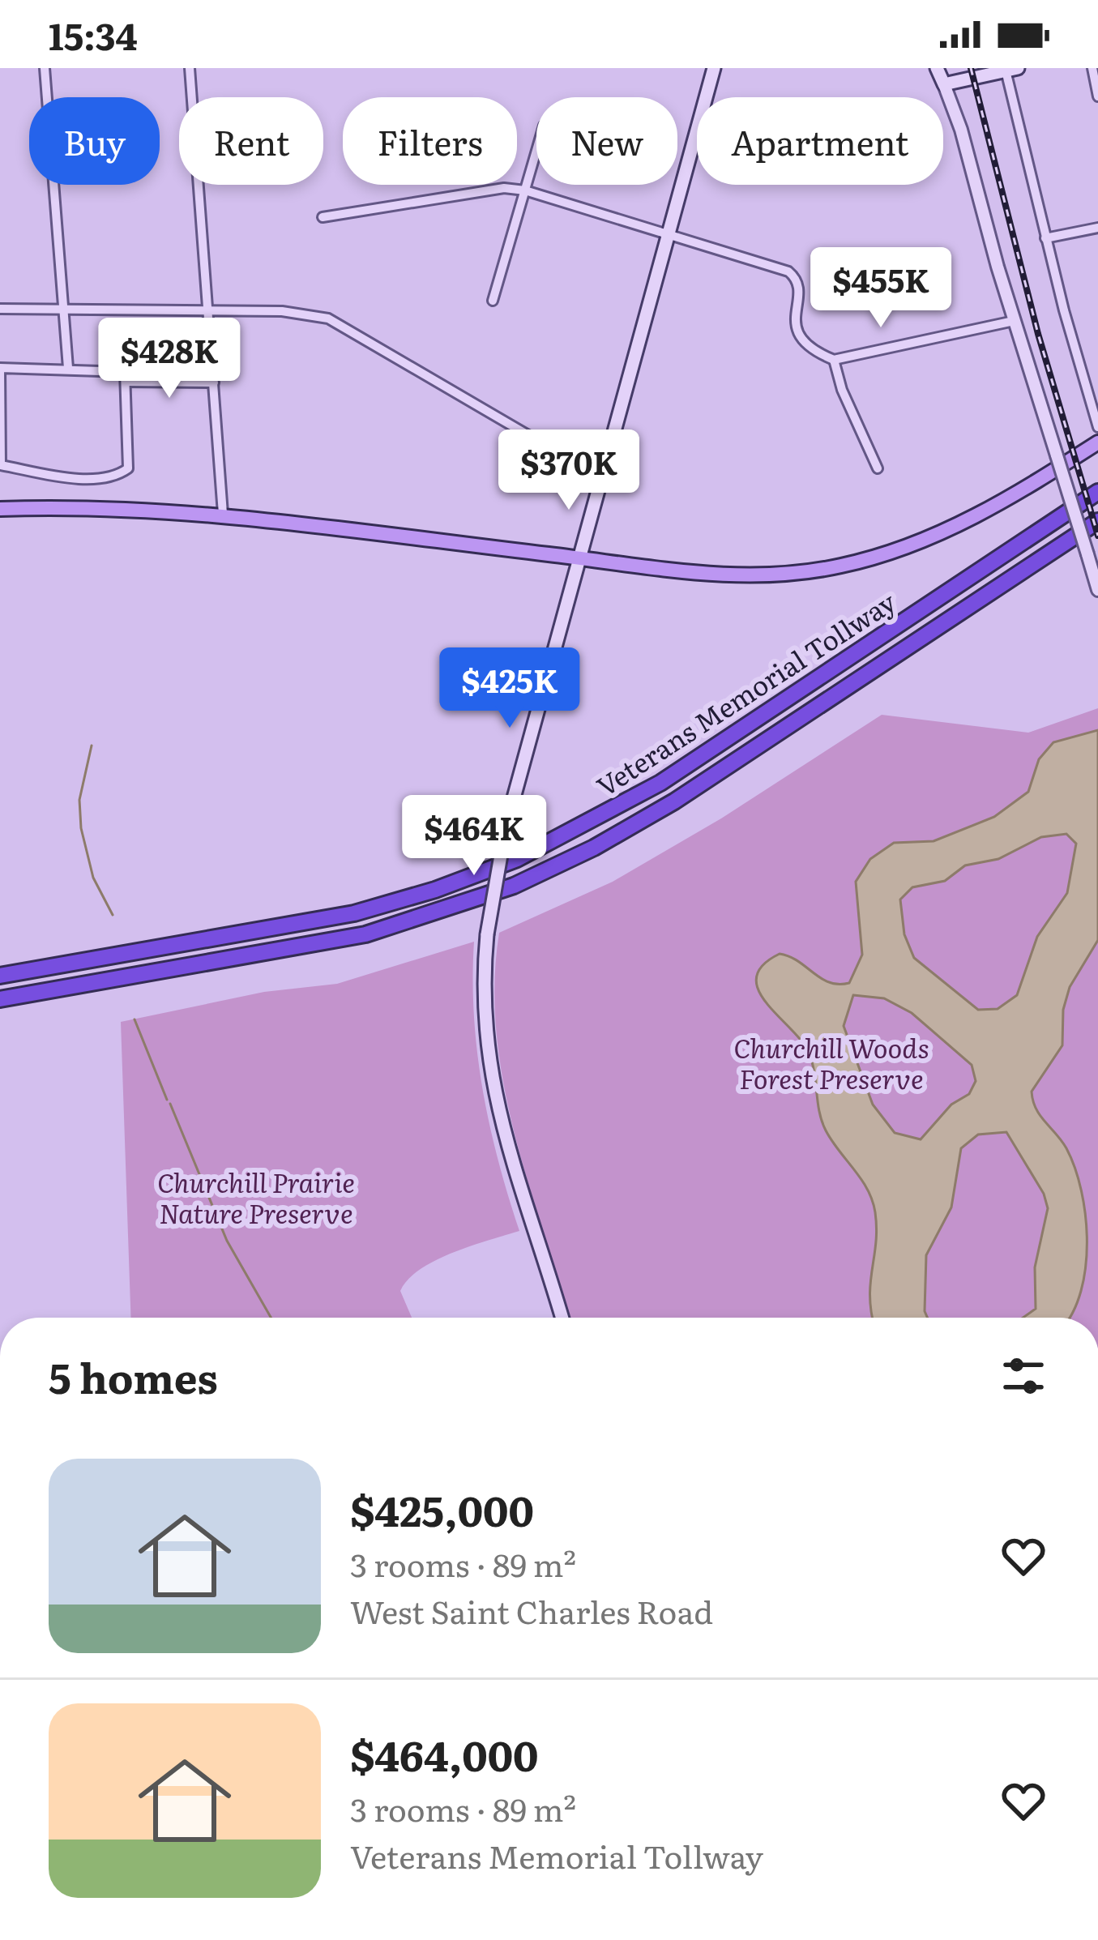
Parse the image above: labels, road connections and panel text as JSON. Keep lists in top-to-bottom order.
{
  "streets": {
    "highway": ["Veterans Memorial Tollway"]
  },
  "parks": ["Churchill Woods Forest Preserve", "Churchill Prairie Nature Preserve"],
  "page": {
    "status": "15:34",
    "chip": [
      "Buy",
      "Rent",
      "Filters",
      "New",
      "Apartment"
    ],
    "price": [
      "$455K",
      "$428K",
      "$370K",
      "$425K",
      "$464K"
    ],
    "heading": "5 homes",
    "list": [
      {
        "name": "$425,000",
        "note": "3 rooms · 89 m² · West Saint Charles Road"
      },
      {
        "name": "$464,000",
        "note": "3 rooms · 89 m² · Veterans Memorial Tollway"
      }
    ]
  }
}
